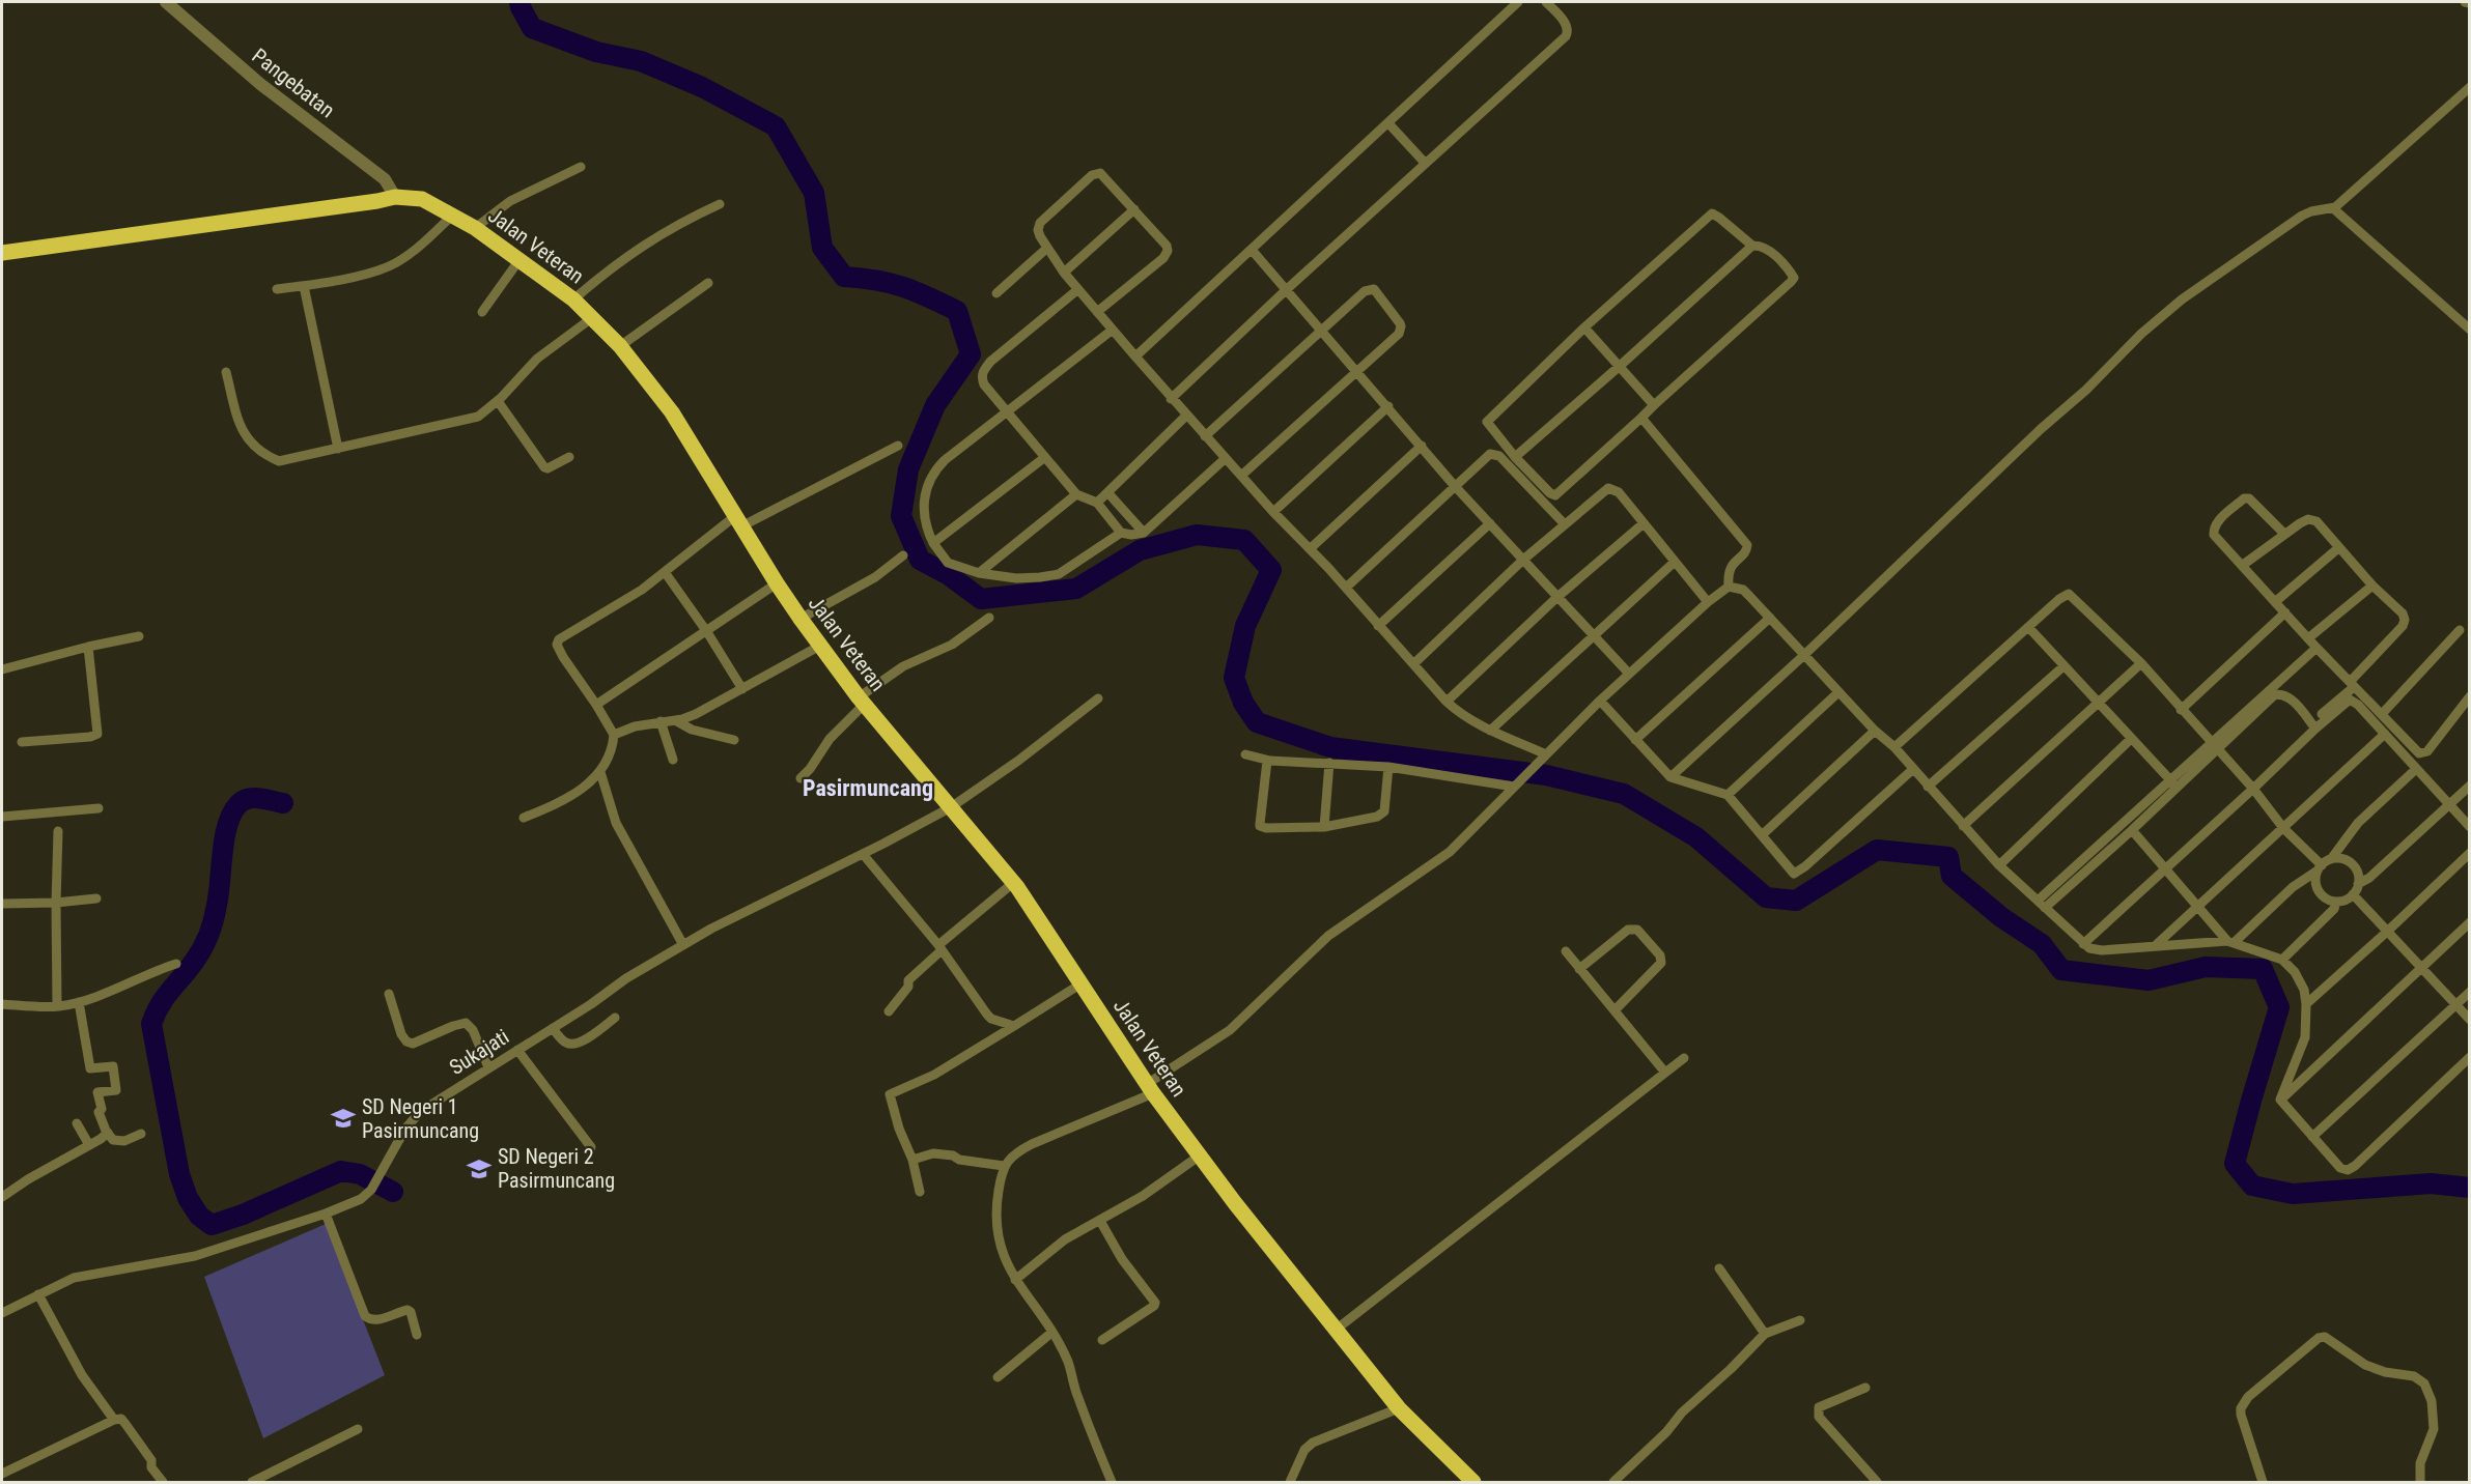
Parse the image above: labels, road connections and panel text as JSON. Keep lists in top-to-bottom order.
{
  "streets": {
    "highway": ["Jalan Veteran"],
    "street": ["Pangebatan", "Sukajati"]
  },
  "crossings": [
    ["Pangebatan", "Jalan Veteran"],
    ["Jalan Veteran", "Sukajati"]
  ],
  "districts": ["Pasirmuncang"],
  "places": {
    "school or university": ["SD Negeri 1 Pasirmuncang", "SD Negeri 2 Pasirmuncang"]
  }
}
